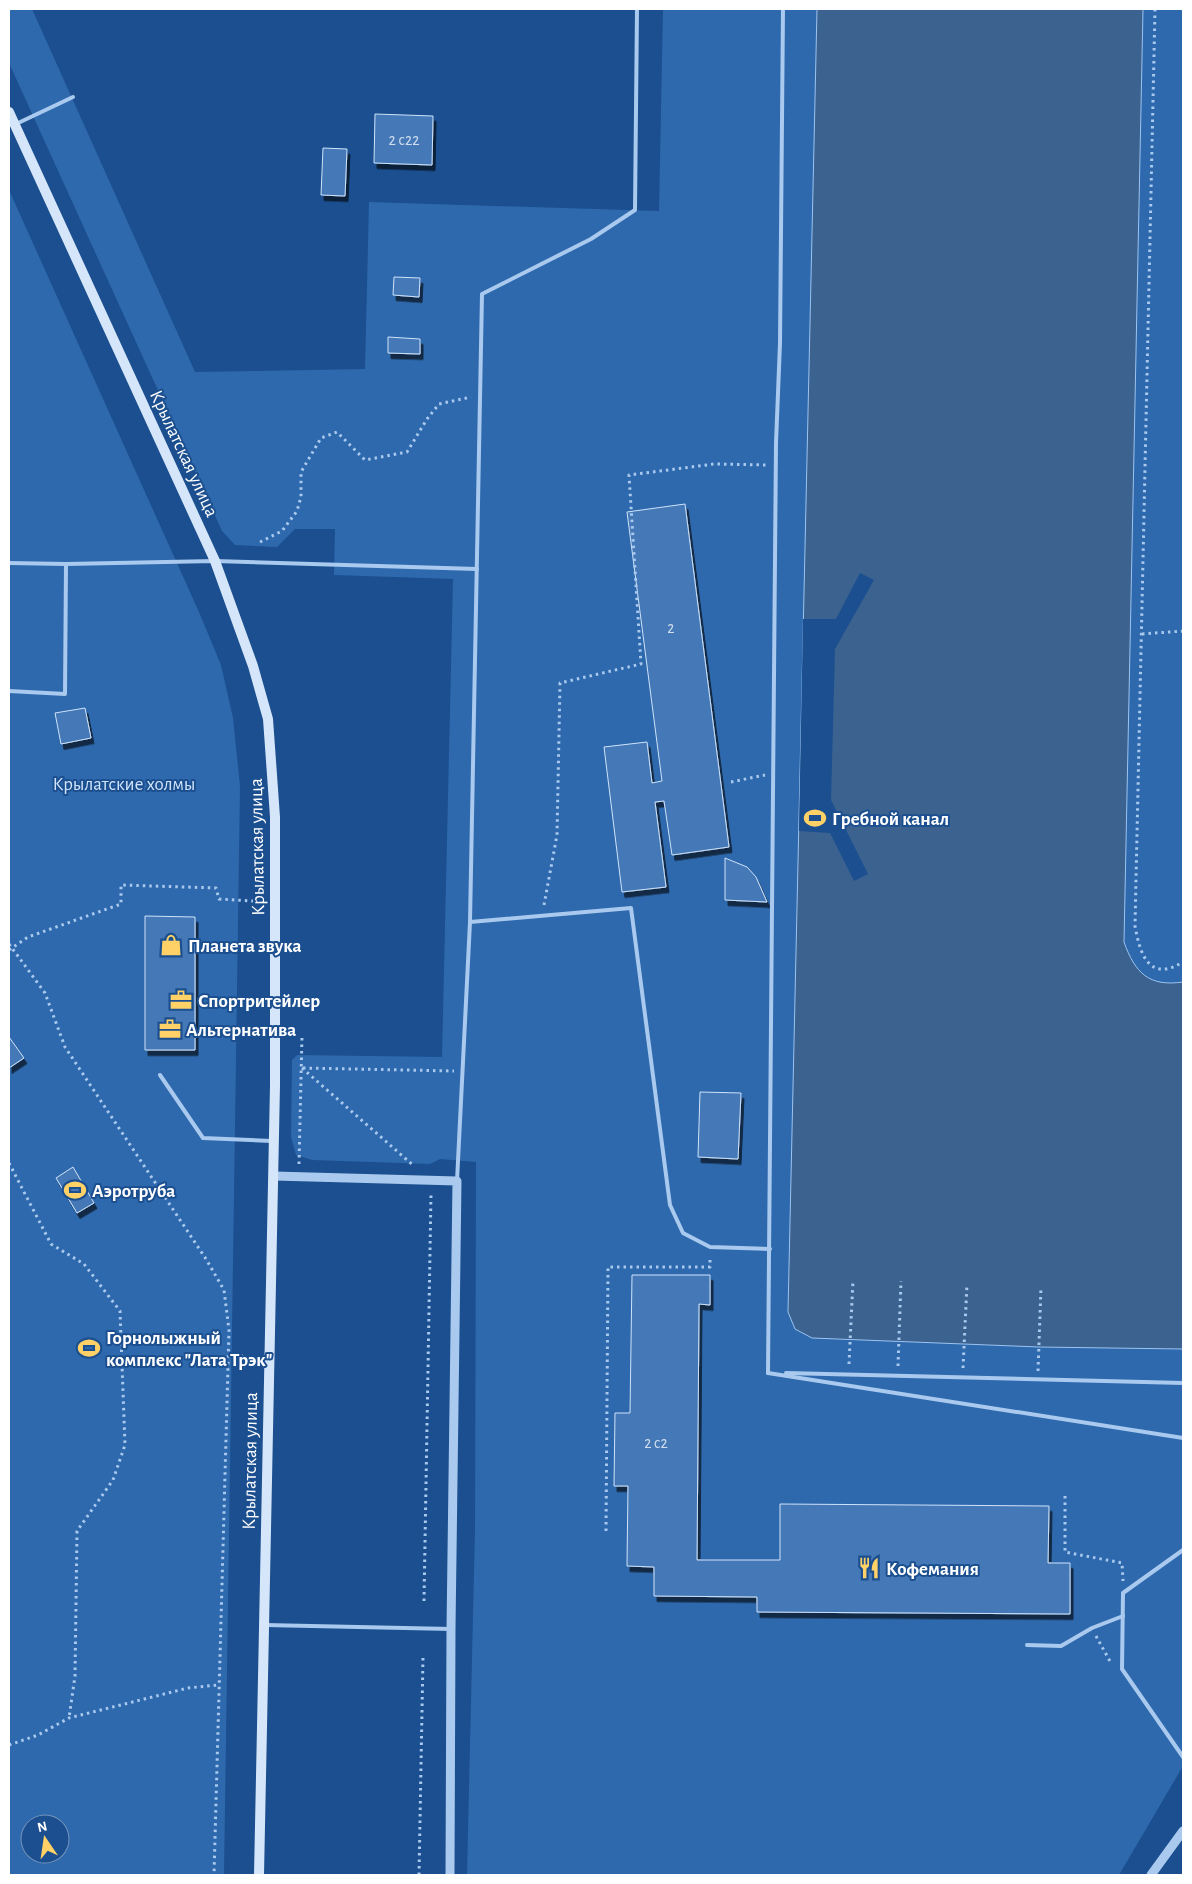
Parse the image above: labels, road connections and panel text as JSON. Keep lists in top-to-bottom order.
{
  "streets": {
    "main road": ["Крылатская улица"]
  },
  "parks": ["Крылатские холмы"],
  "places": {
    "sports": ["Гребной канал", "Аэротруба", "Горнолыжный комплекс \"Лата Трэк\""],
    "shop": ["Планета звука"],
    "office": ["Спортритейлер", "Альтернатива"],
    "restaurant": ["Кофемания"]
  },
  "house_numbers": ["2 с22", "2", "2 с2"],
  "north": "top"
}
